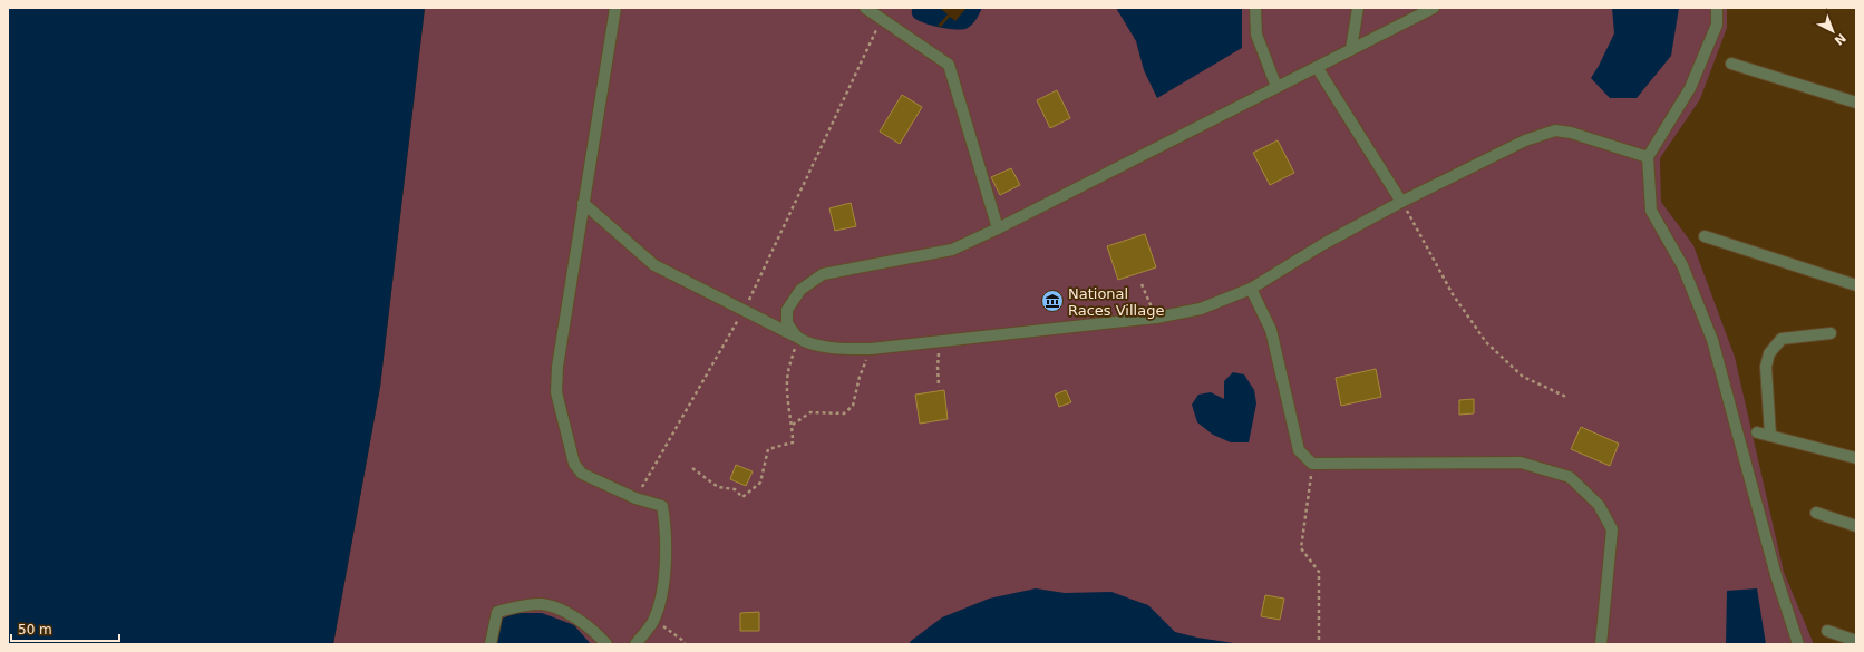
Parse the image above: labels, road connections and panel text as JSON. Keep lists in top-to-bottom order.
{
  "places": {
    "museum": ["National Races Village"]
  },
  "scale_bar": "50 m",
  "north": "bottom right"
}
